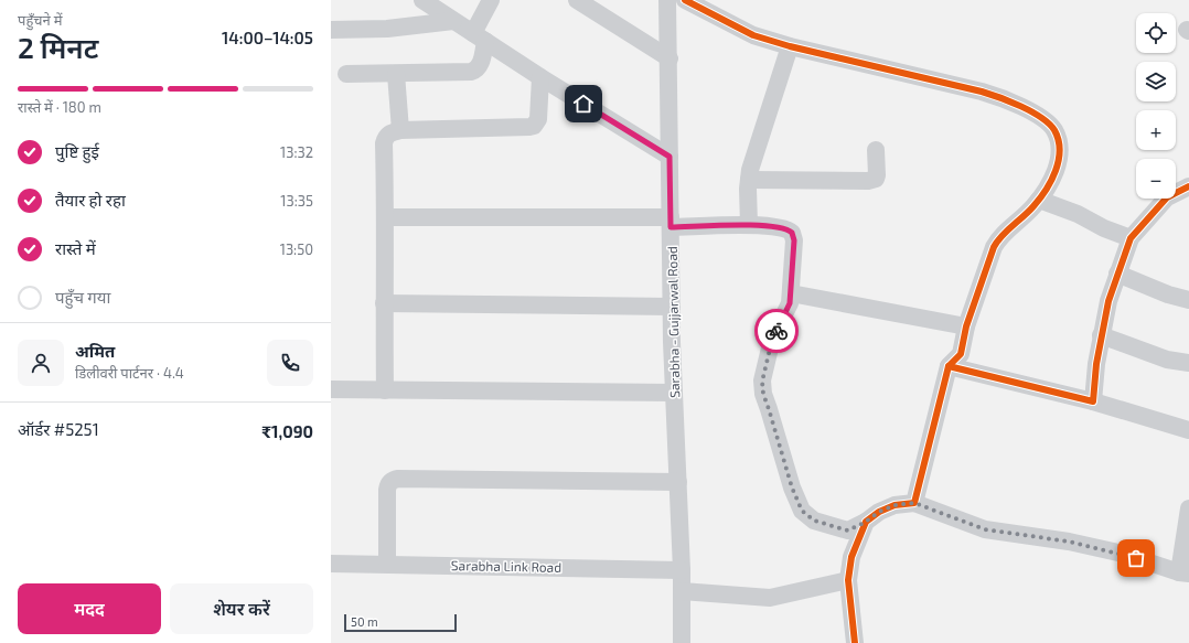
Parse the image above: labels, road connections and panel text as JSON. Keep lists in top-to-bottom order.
{
  "streets": {
    "street": ["Sarabha - Gujjarwal Road", "Sarabha Link Road"]
  },
  "crossings": [
    ["Sarabha - Gujjarwal Road", "Sarabha Link Road"]
  ],
  "scale_bar": "50 m",
  "page": {
    "heading": ["2 मिनट", "पहुँचने में", "14:00–14:05"],
    "panel": [
      "अमित",
      "डिलीवरी पार्टनर · 4.4",
      "ऑर्डर #5251",
      "₹1,090"
    ],
    "map_buttons": ["+", "−"],
    "bar": "रास्ते में · 180 m",
    "list": [
      ["पुष्टि हुई", "13:32"],
      ["तैयार हो रहा", "13:35"],
      ["रास्ते में", "13:50"],
      "पहुँच गया"
    ],
    "buttons": ["मदद", "शेयर करें"],
    "scale": "50 m"
  }
}
